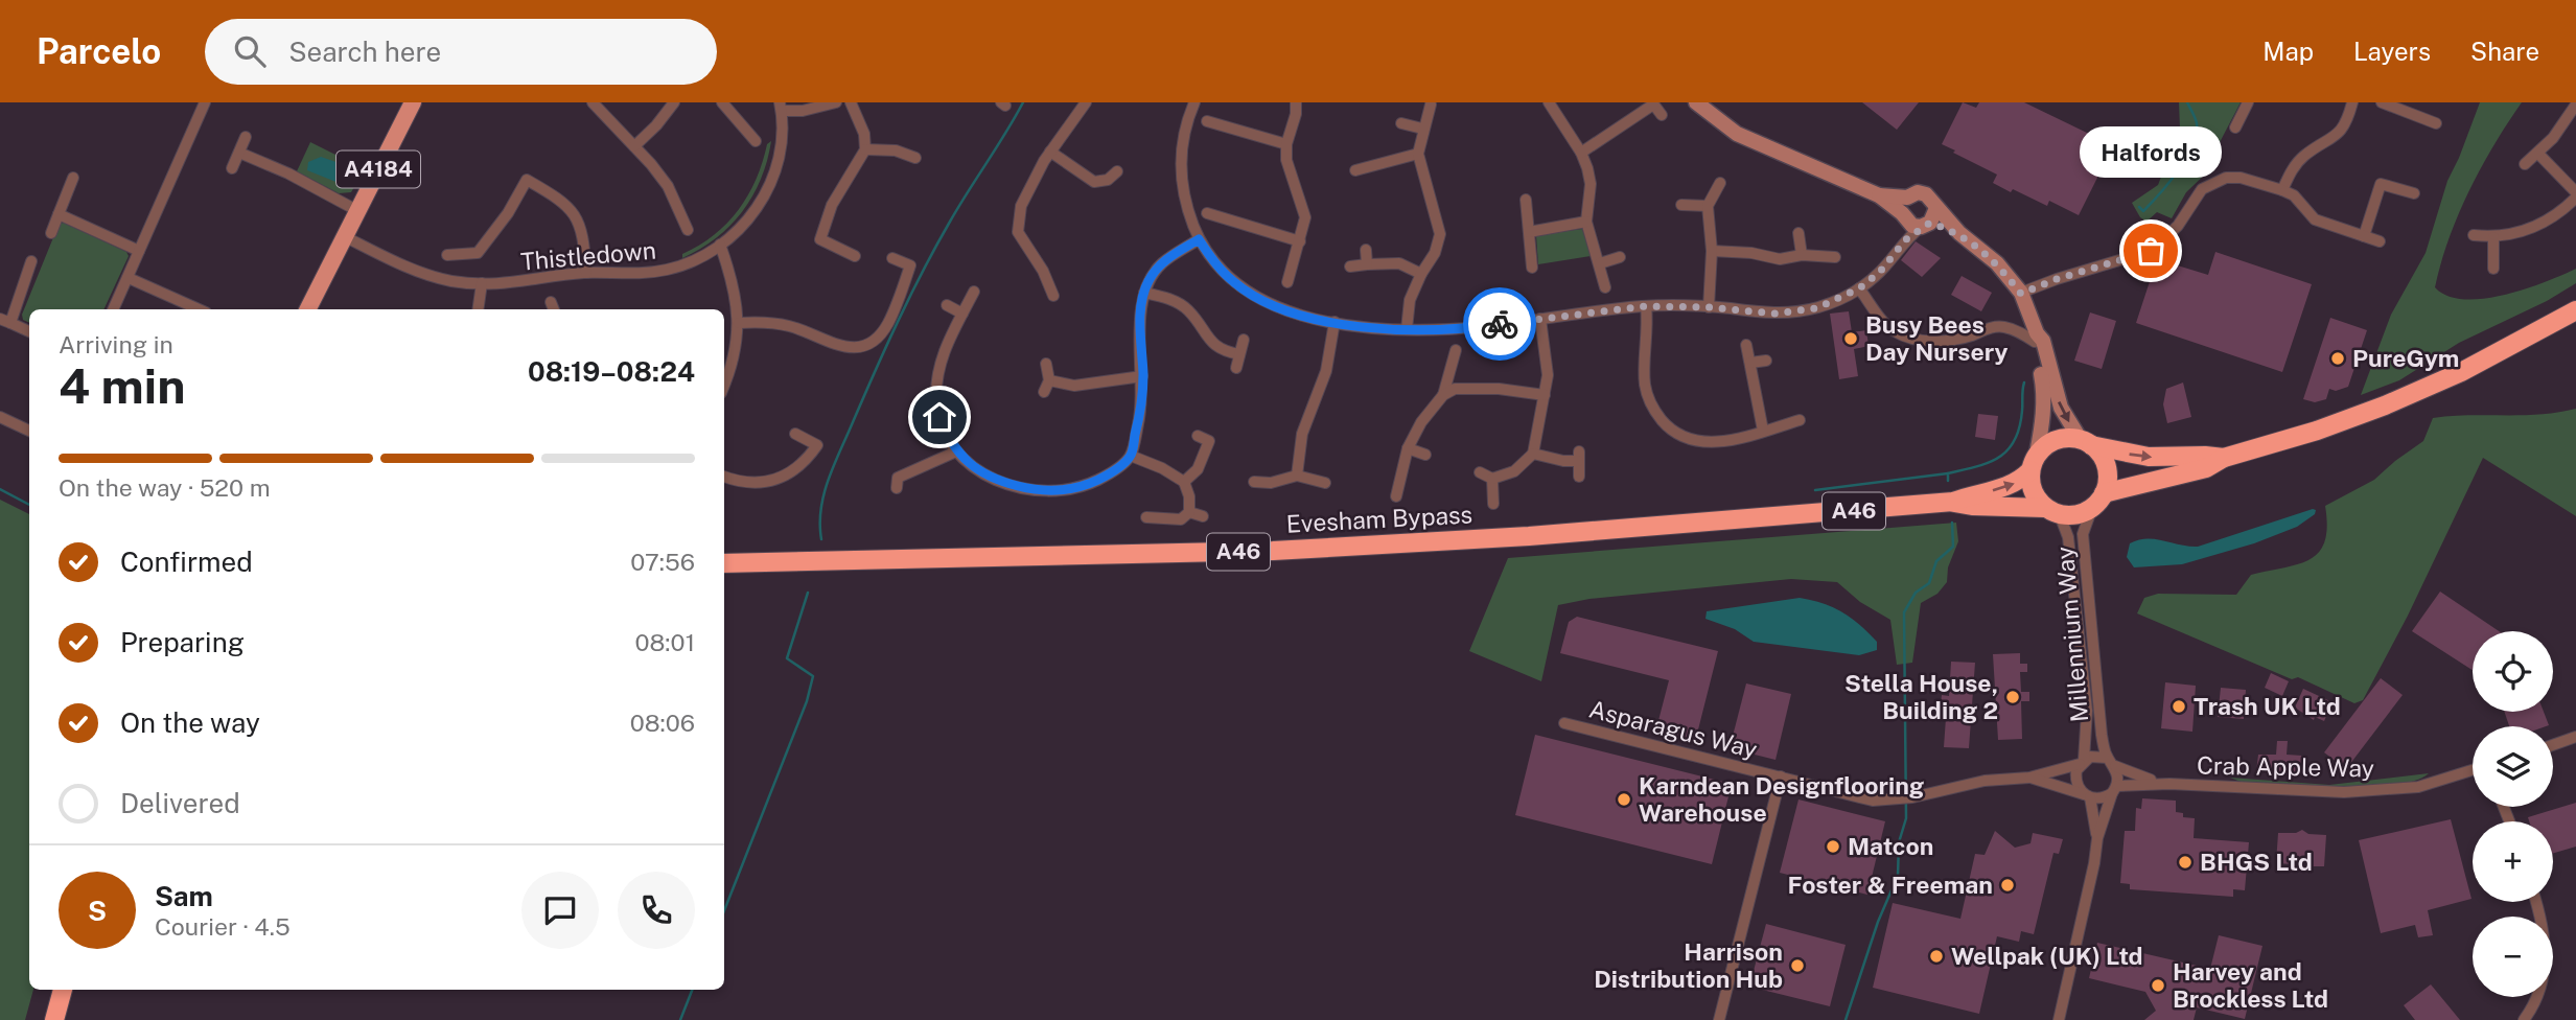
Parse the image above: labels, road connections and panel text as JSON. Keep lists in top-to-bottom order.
{
  "streets": {
    "highway": ["A46", "Evesham Bypass"],
    "main road": ["A4184"],
    "street": [
      "Thistledown",
      "Millennium Way",
      "Asparagus Way",
      "Crab Apple Way"
    ]
  },
  "crossings": [
    ["A4184", "Thistledown"],
    ["Evesham Bypass", "Millennium Way"],
    ["Millennium Way", "Asparagus Way"],
    ["Millennium Way", "Crab Apple Way"],
    ["Asparagus Way", "Crab Apple Way"]
  ],
  "places": [
    "Halfords",
    "Busy Bees Day Nursery",
    "PureGym",
    "Stella House, Building 2",
    "Trash UK Ltd",
    "Karndean Designflooring Warehouse",
    "Matcon",
    "BHGS Ltd",
    "Foster & Freeman",
    "Wellpak (UK) Ltd",
    "Harrison Distribution Hub",
    "Harvey and Brockless Ltd"
  ],
  "page": {
    "header": "Parcelo",
    "search": "Search here",
    "nav": ["Map", "Layers", "Share"],
    "bubble": "Halfords",
    "heading": ["4 min", "Arriving in", "08:19–08:24"],
    "panel": ["Sam", "Courier · 4.5"],
    "bar": "On the way · 520 m",
    "list": [
      ["Confirmed", "07:56"],
      ["Preparing", "08:01"],
      ["On the way", "08:06"],
      "Delivered"
    ],
    "map_buttons": ["+", "−"],
    "round": "S"
  }
}
